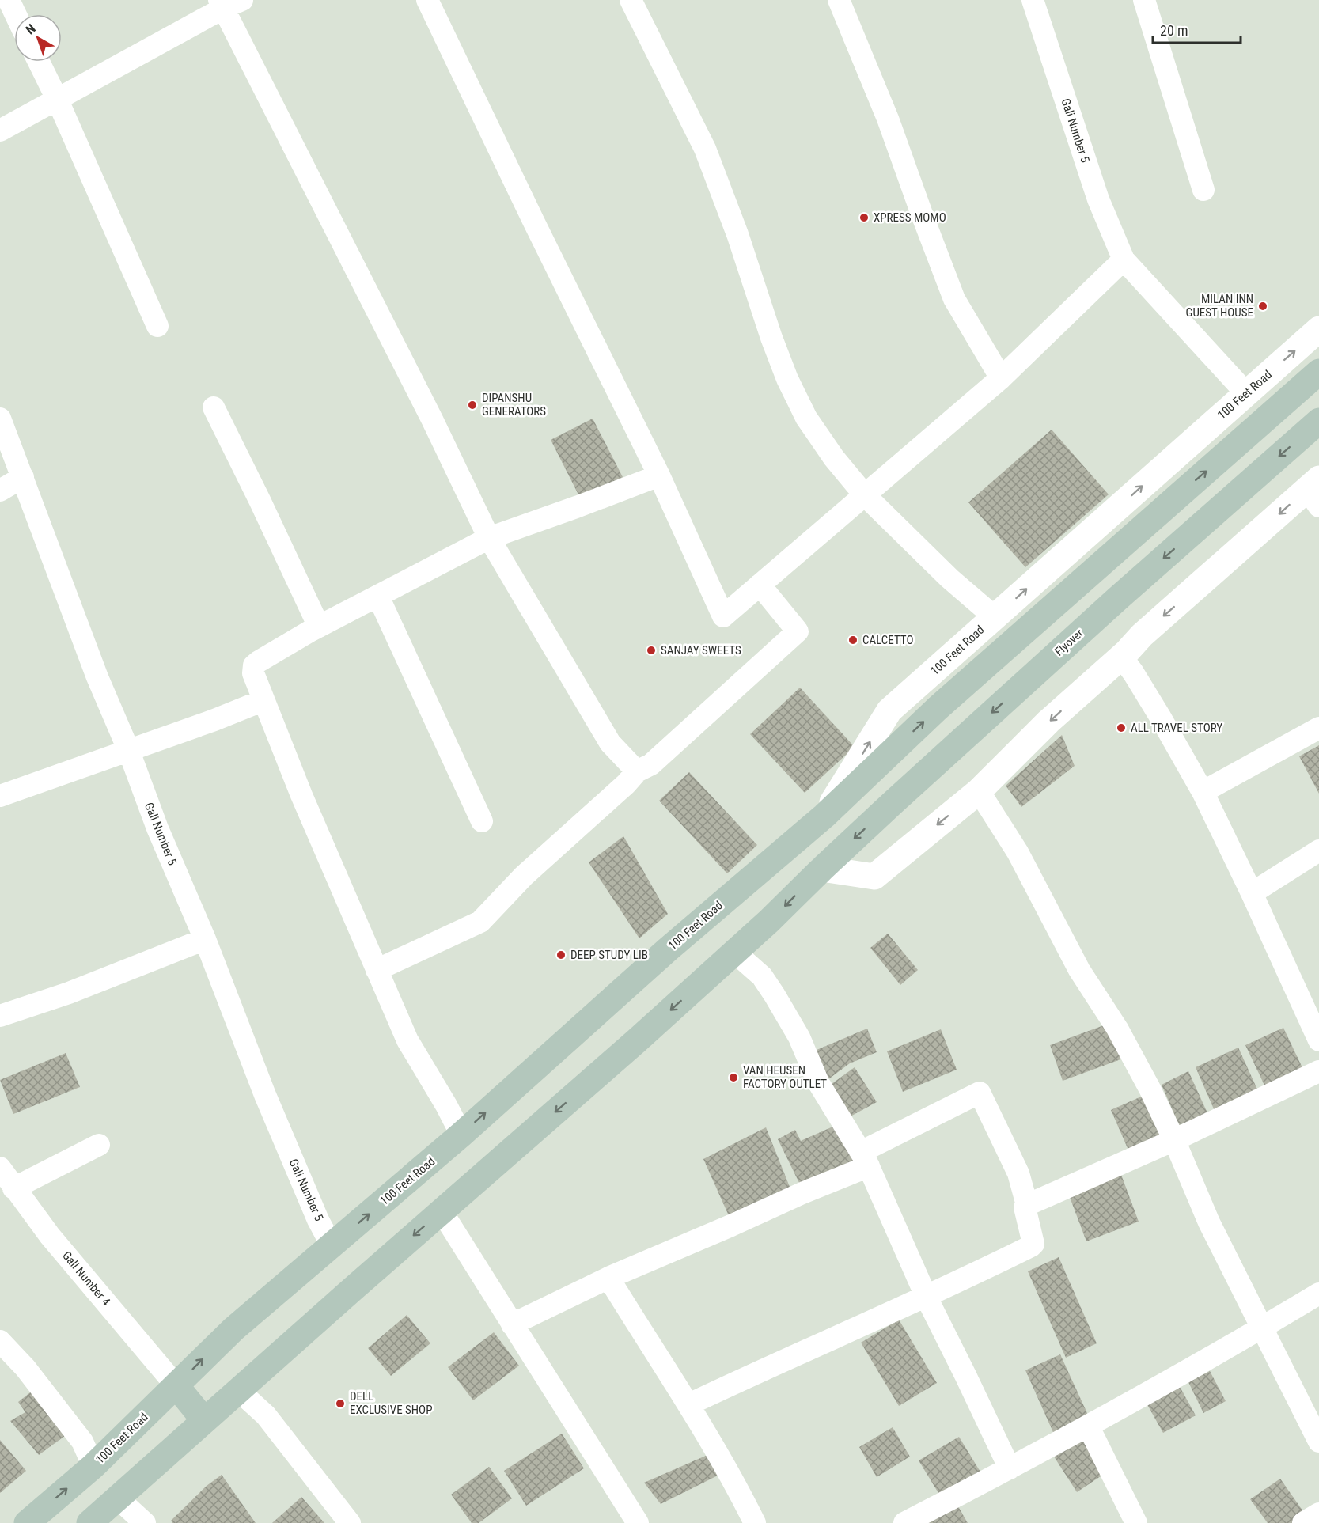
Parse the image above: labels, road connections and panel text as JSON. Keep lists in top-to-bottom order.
{
  "streets": {
    "main road": ["100 Feet Road", "Flyover"],
    "street": ["Gali Number 5", "Gali Number 4"]
  },
  "crossings": [
    ["Gali Number 5", "100 Feet Road"],
    ["100 Feet Road", "Gali Number 4"]
  ],
  "places": [
    "XPRESS MOMO",
    "MILAN INN GUEST HOUSE",
    "DIPANSHU GENERATORS",
    "CALCETTO",
    "SANJAY SWEETS",
    "ALL TRAVEL STORY",
    "DEEP STUDY LIB",
    "VAN HEUSEN FACTORY OUTLET",
    "DELL EXCLUSIVE SHOP"
  ],
  "scale_bar": "20 m",
  "north": "top left"
}
